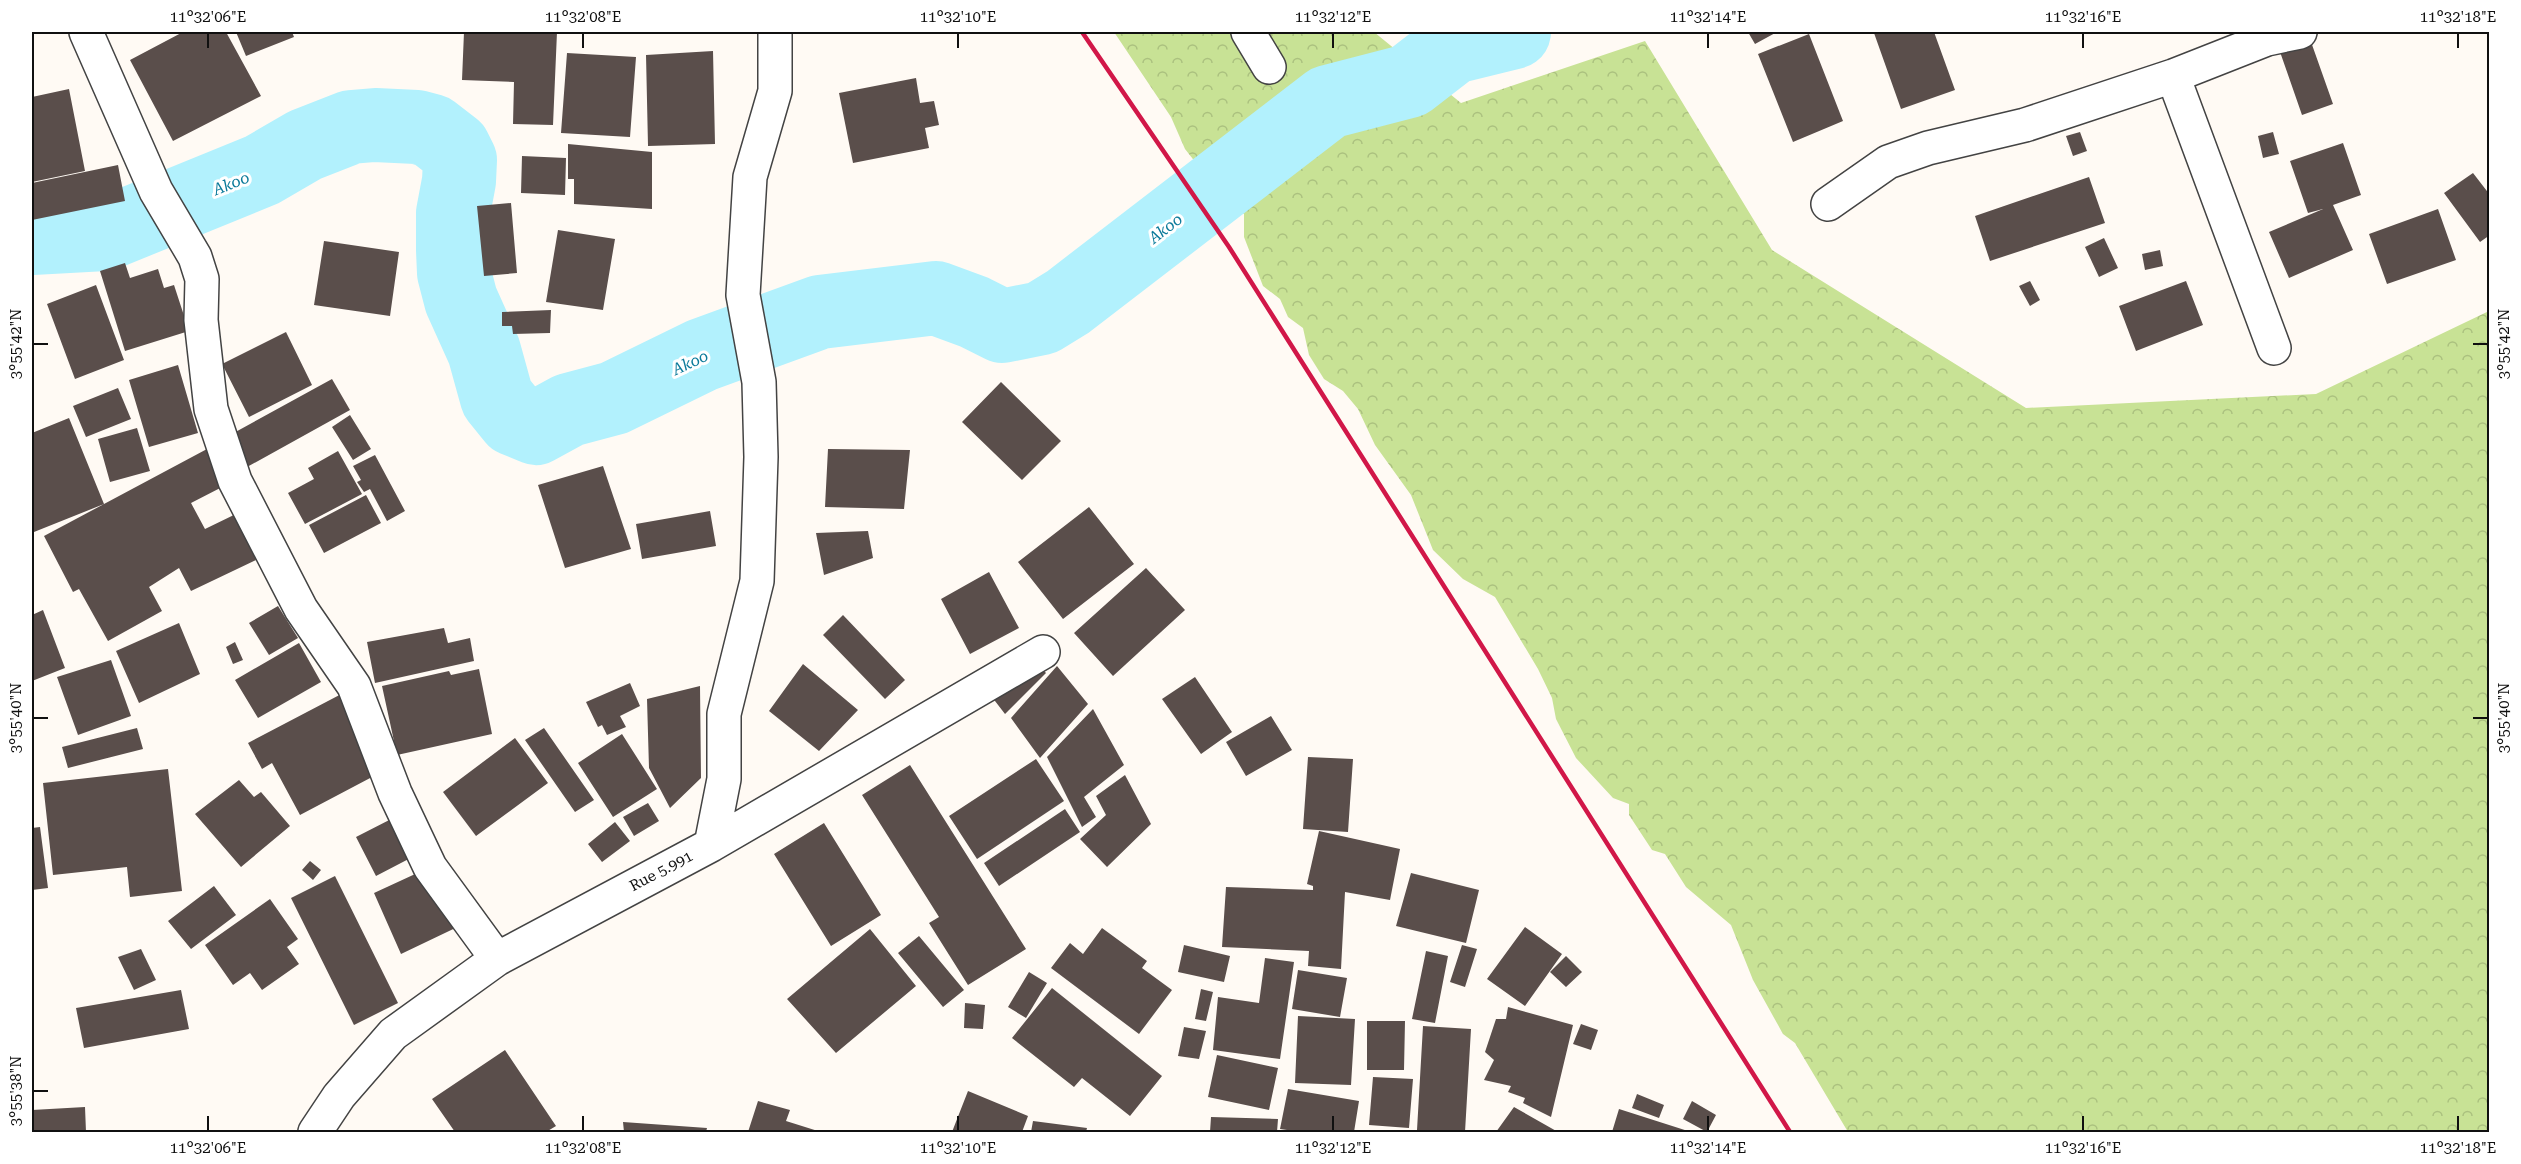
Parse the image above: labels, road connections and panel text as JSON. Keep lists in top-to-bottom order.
{
  "streets": {
    "street": ["Rue 5.991"]
  },
  "water": ["Akoo"],
  "coordinates": [
    "11°32'06\"E",
    "11°32'08\"E",
    "11°32'10\"E",
    "11°32'12\"E",
    "11°32'14\"E",
    "11°32'16\"E",
    "11°32'18\"E",
    "3°55'42\"N",
    "3°55'40\"N",
    "3°55'38\"N"
  ]
}
